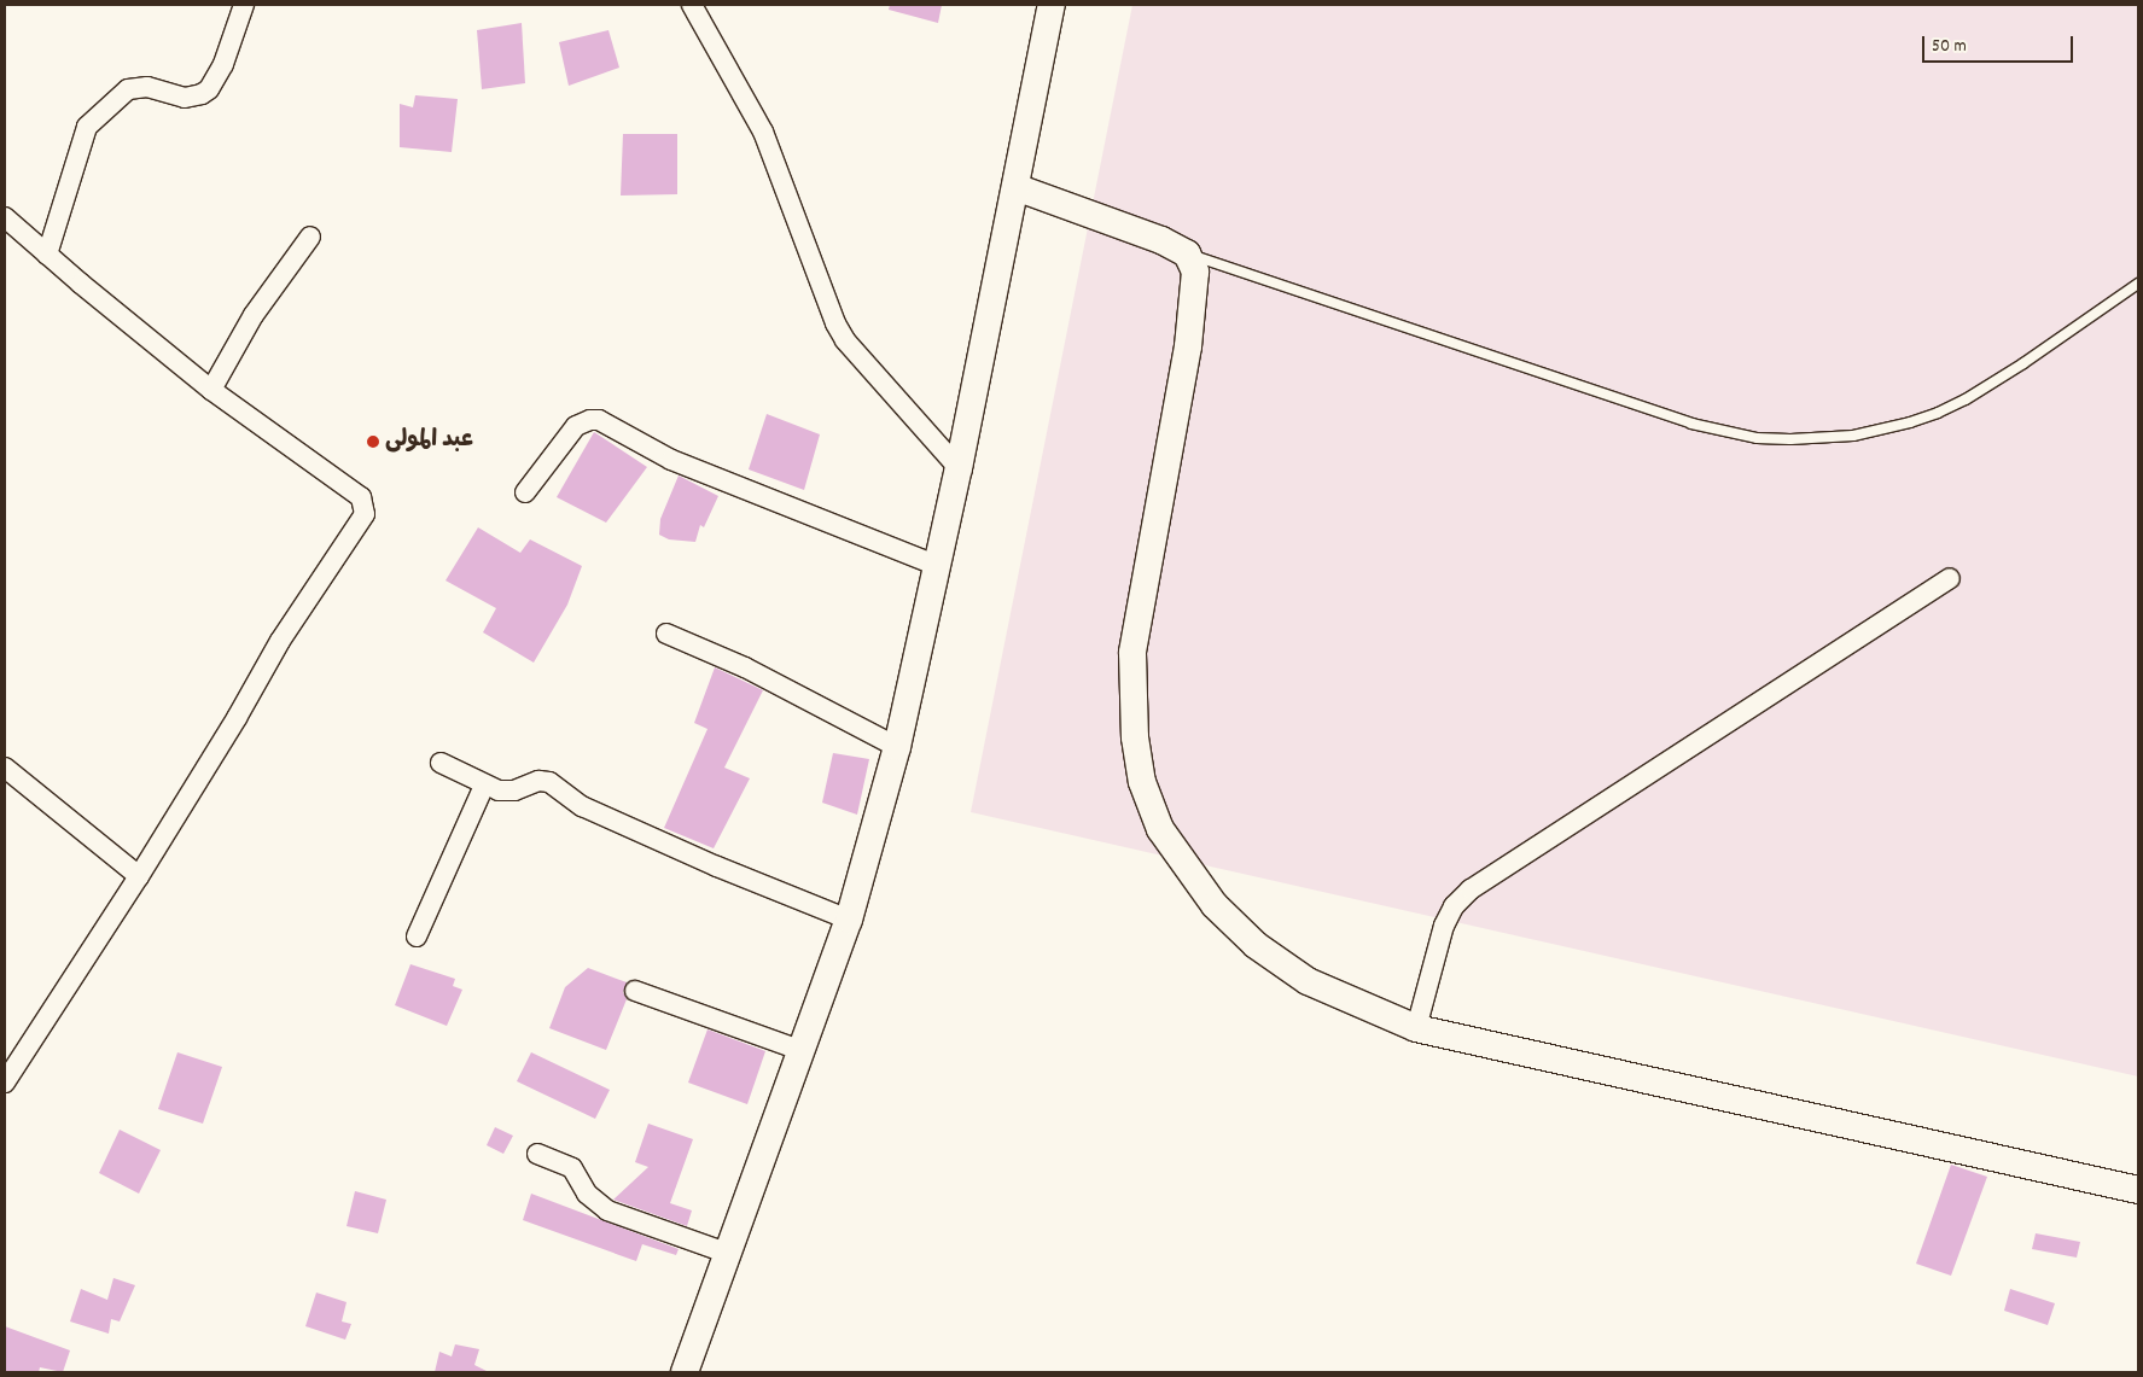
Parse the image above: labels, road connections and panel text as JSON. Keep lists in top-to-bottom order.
{
  "places": ["عبد المولى"],
  "scale_bar": "50 m"
}
